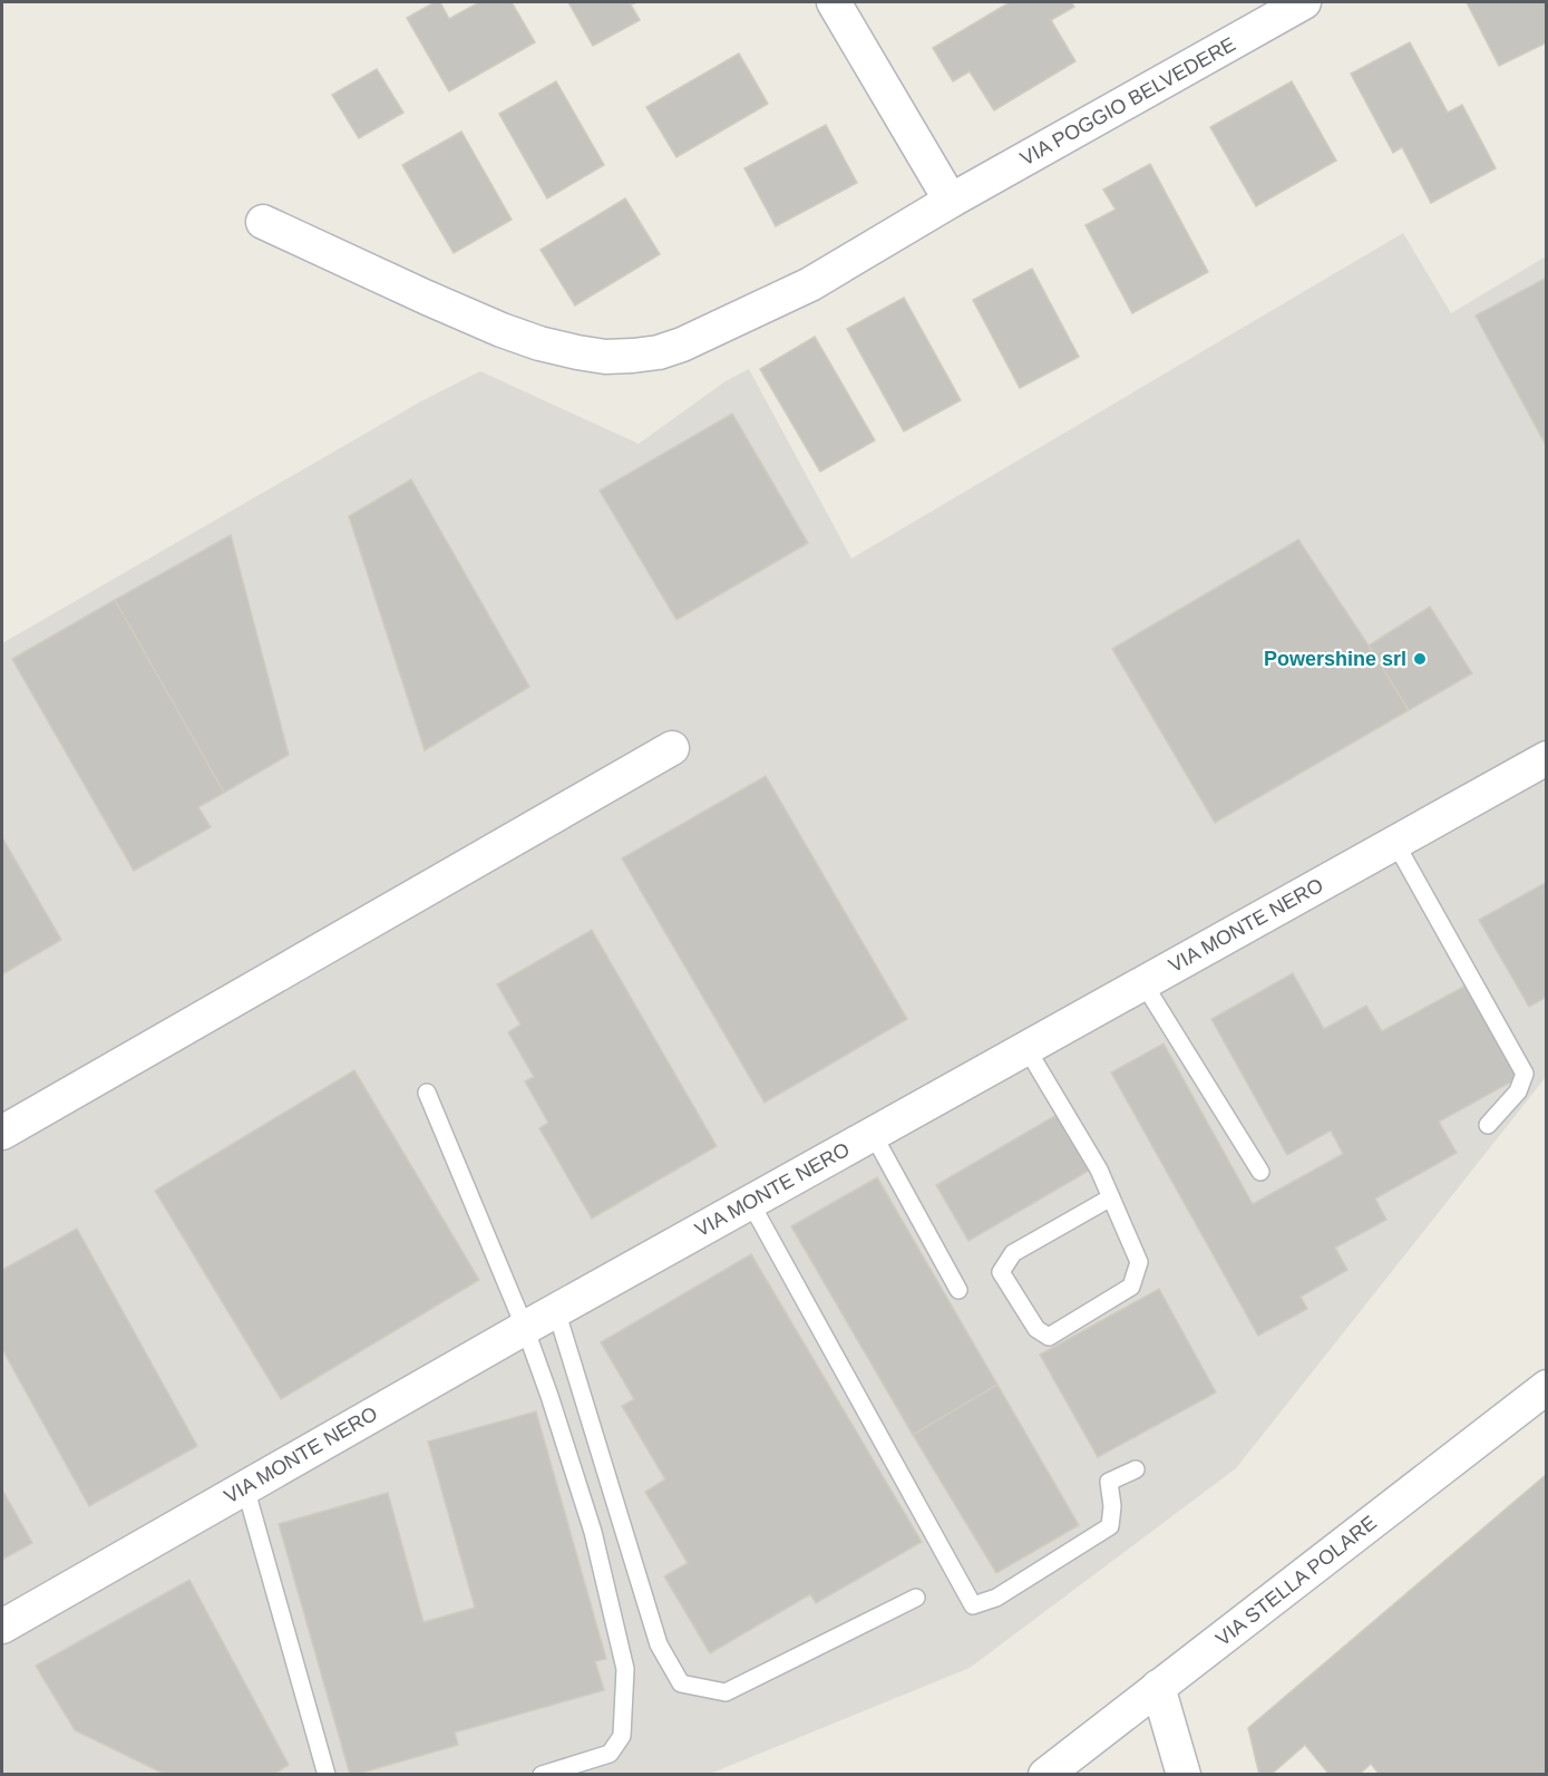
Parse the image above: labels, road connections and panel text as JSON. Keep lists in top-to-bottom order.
{
  "streets": {
    "street": ["VIA POGGIO BELVEDERE", "VIA MONTE NERO", "VIA STELLA POLARE"]
  },
  "places": ["Powershine srl"]
}
